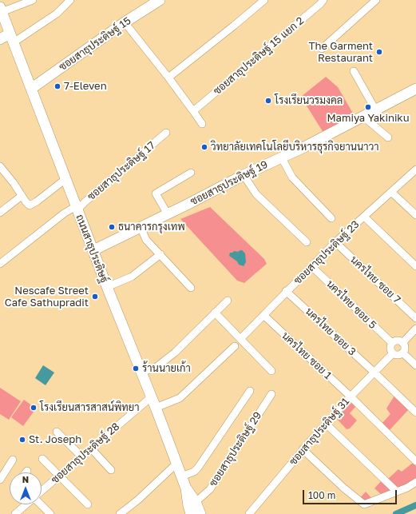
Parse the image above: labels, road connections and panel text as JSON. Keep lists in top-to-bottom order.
{
  "streets": {
    "street": [
      "ซอยสาธุประดิษฐ์ 15",
      "ซอยสาธุประดิษฐ์ 15 แยก 2",
      "ซอยสาธุประดิษฐ์ 17",
      "ซอยสาธุประดิษฐ์ 19",
      "ถนนสาธุประดิษฐ์",
      "ซอยสาธุประดิษฐ์ 23",
      "นครไทย ซอย 7",
      "นครไทย ซอย 5",
      "นครไทย ซอย 3",
      "นครไทย ซอย 1",
      "ซอยสาธุประดิษฐ์ 31",
      "ซอยสาธุประดิษฐ์ 29",
      "ซอยสาธุประดิษฐ์ 28"
    ]
  },
  "crossings": [
    ["ซอยสาธุประดิษฐ์ 15", "ถนนสาธุประดิษฐ์"],
    ["ซอยสาธุประดิษฐ์ 17", "ถนนสาธุประดิษฐ์"],
    ["ซอยสาธุประดิษฐ์ 19", "ถนนสาธุประดิษฐ์"],
    ["ถนนสาธุประดิษฐ์", "ซอยสาธุประดิษฐ์ 29"],
    ["ถนนสาธุประดิษฐ์", "ซอยสาธุประดิษฐ์ 28"],
    ["ซอยสาธุประดิษฐ์ 23", "นครไทย ซอย 7"],
    ["ซอยสาธุประดิษฐ์ 23", "นครไทย ซอย 5"],
    ["ซอยสาธุประดิษฐ์ 23", "นครไทย ซอย 3"],
    ["ซอยสาธุประดิษฐ์ 23", "นครไทย ซอย 1"],
    ["นครไทย ซอย 5", "ซอยสาธุประดิษฐ์ 31"],
    ["นครไทย ซอย 3", "ซอยสาธุประดิษฐ์ 31"],
    ["นครไทย ซอย 1", "ซอยสาธุประดิษฐ์ 31"]
  ],
  "places": [
    "The Garment Restaurant",
    "7-Eleven",
    "โรงเรียนวรมงคล",
    "Mamiya Yakiniku",
    "วิทยาลัยเทคโนโลยีบริหารธุรกิจยานนาวา",
    "ธนาคารกรุงเทพ",
    "Nescafe Street Cafe Sathupradit",
    "ร้านนายเก้า",
    "โรงเรียนสารสาสน์พิทยา",
    "St. Joseph"
  ],
  "scale_bar": "100 m",
  "north": "top"
}
